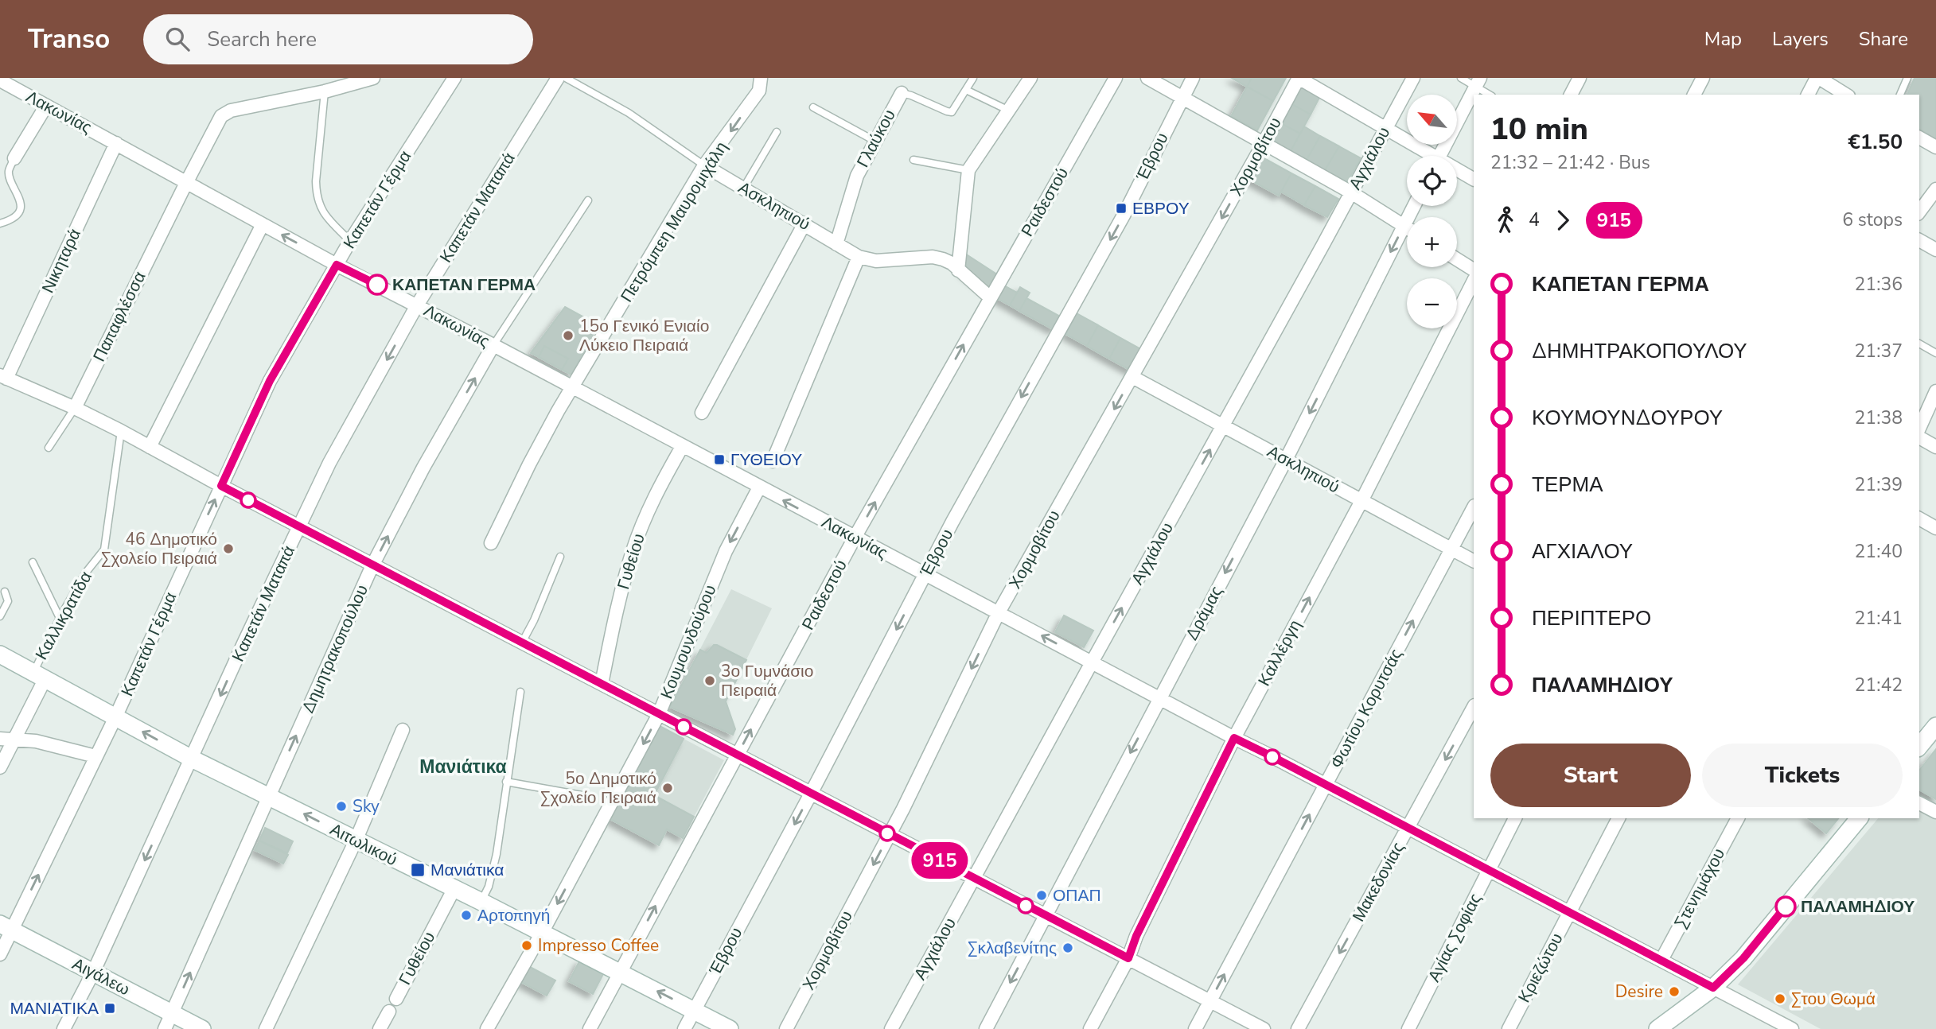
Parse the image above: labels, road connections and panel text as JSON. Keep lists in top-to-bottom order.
{
  "streets": {
    "street": [
      "Λακωνίας",
      "Γλαύκου",
      "Έβρου",
      "Χορμοβίτου",
      "Αγχιάλου",
      "Καπετάν Γέρμα",
      "Ραιδεστού",
      "Ασκληπιού",
      "Καπετάν Ματαπά",
      "Πετρόμπεη Μαυρομιχάλη",
      "Νικηταρά",
      "Παπαφλέσσα",
      "Γυθείου",
      "Δράμας",
      "Καλλικρατίδα",
      "Κουμουνδούρου",
      "Δημητρακοπούλου",
      "Καλλέργη",
      "Φωτίου Κορυτσάς",
      "Αιτωλικού",
      "Μακεδονίας",
      "Στενημάχου",
      "Αγίας Σοφίας",
      "Κριεζώτου",
      "Αιγάλεω"
    ]
  },
  "crossings": [
    ["Λακωνίας", "Έβρου"],
    ["Λακωνίας", "Χορμοβίτου"],
    ["Λακωνίας", "Αγχιάλου"],
    ["Λακωνίας", "Καπετάν Γέρμα"],
    ["Λακωνίας", "Ραιδεστού"],
    ["Λακωνίας", "Καπετάν Ματαπά"],
    ["Λακωνίας", "Πετρόμπεη Μαυρομιχάλη"],
    ["Λακωνίας", "Νικηταρά"],
    ["Λακωνίας", "Παπαφλέσσα"],
    ["Λακωνίας", "Γυθείου"],
    ["Λακωνίας", "Δράμας"],
    ["Λακωνίας", "Κουμουνδούρου"],
    ["Λακωνίας", "Δημητρακοπούλου"],
    ["Λακωνίας", "Καλλέργη"],
    ["Λακωνίας", "Φωτίου Κορυτσάς"],
    ["Λακωνίας", "Μακεδονίας"],
    ["Λακωνίας", "Στενημάχου"],
    ["Λακωνίας", "Αγίας Σοφίας"],
    ["Λακωνίας", "Κριεζώτου"],
    ["Γλαύκου", "Ασκληπιού"],
    ["Έβρου", "Αιτωλικού"],
    ["Χορμοβίτου", "Ασκληπιού"],
    ["Αγχιάλου", "Ασκληπιού"],
    ["Καπετάν Γέρμα", "Αιτωλικού"],
    ["Καπετάν Γέρμα", "Αιγάλεω"],
    ["Ραιδεστού", "Ασκληπιού"],
    ["Ραιδεστού", "Αιτωλικού"],
    ["Ασκληπιού", "Πετρόμπεη Μαυρομιχάλη"],
    ["Ασκληπιού", "Δράμας"],
    ["Ασκληπιού", "Καλλέργη"],
    ["Ασκληπιού", "Φωτίου Κορυτσάς"],
    ["Καπετάν Ματαπά", "Αιτωλικού"],
    ["Καπετάν Ματαπά", "Αιγάλεω"],
    ["Γυθείου", "Αιτωλικού"],
    ["Καλλικρατίδα", "Αιτωλικού"],
    ["Κουμουνδούρου", "Αιτωλικού"],
    ["Δημητρακοπούλου", "Αιτωλικού"],
    ["Δημητρακοπούλου", "Αιγάλεω"]
  ],
  "one_way": [
    "Έβρου",
    "Χορμοβίτου",
    "Καπετάν Γέρμα",
    "Ραιδεστού",
    "Καπετάν Ματαπά",
    "Δράμας",
    "Κουμουνδούρου",
    "Δημητρακοπούλου",
    "Φωτίου Κορυτσάς",
    "Μακεδονίας"
  ],
  "districts": ["Μανιάτικα"],
  "places": {
    "transit": [
      "ΕΒΡΟΥ",
      "ΓΥΘΕΙΟΥ",
      "Μανιάτικα",
      "ΜΑΝΙΑΤΙΚΑ"
    ],
    "other": [
      "ΚΑΠΕΤΑΝ ΓΕΡΜΑ",
      "15ο Γενικό Ενιαίο Λύκειο Πειραιά",
      "46 Δημοτικό Σχολείο Πειραιά",
      "3ο Γυμνάσιο Πειραιά",
      "5ο Δημοτικό Σχολείο Πειραιά",
      "Sky",
      "ΟΠΑΠ",
      "ΠΑΛΑΜΗΔΙΟΥ",
      "Αρτοπηγή",
      "Impresso Coffee",
      "Σκλαβενίτης",
      "Desire",
      "Στου Θωμά"
    ]
  },
  "lines": ["bus line 915"],
  "north": "top left",
  "page": {
    "header": "Transo",
    "search": "Search here",
    "nav": ["Map", "Layers", "Share"],
    "on_map": "915",
    "map_buttons": ["+", "−"],
    "heading": ["10 min", "21:32 – 21:42 · Bus", "€1.50"],
    "legs": ["4", "915", "6 stops"],
    "list": [
      {
        "name": "ΚΑΠΕΤΑΝ ΓΕΡΜΑ",
        "value": "21:36"
      },
      {
        "name": "ΔΗΜΗΤΡΑΚΟΠΟΥΛΟΥ",
        "value": "21:37"
      },
      {
        "name": "ΚΟΥΜΟΥΝΔΟΥΡΟΥ",
        "value": "21:38"
      },
      {
        "name": "ΤΕΡΜΑ",
        "value": "21:39"
      },
      {
        "name": "ΑΓΧΙΑΛΟΥ",
        "value": "21:40"
      },
      {
        "name": "ΠΕΡΙΠΤΕΡΟ",
        "value": "21:41"
      },
      {
        "name": "ΠΑΛΑΜΗΔΙΟΥ",
        "value": "21:42"
      }
    ],
    "buttons": ["Start", "Tickets"]
  }
}
